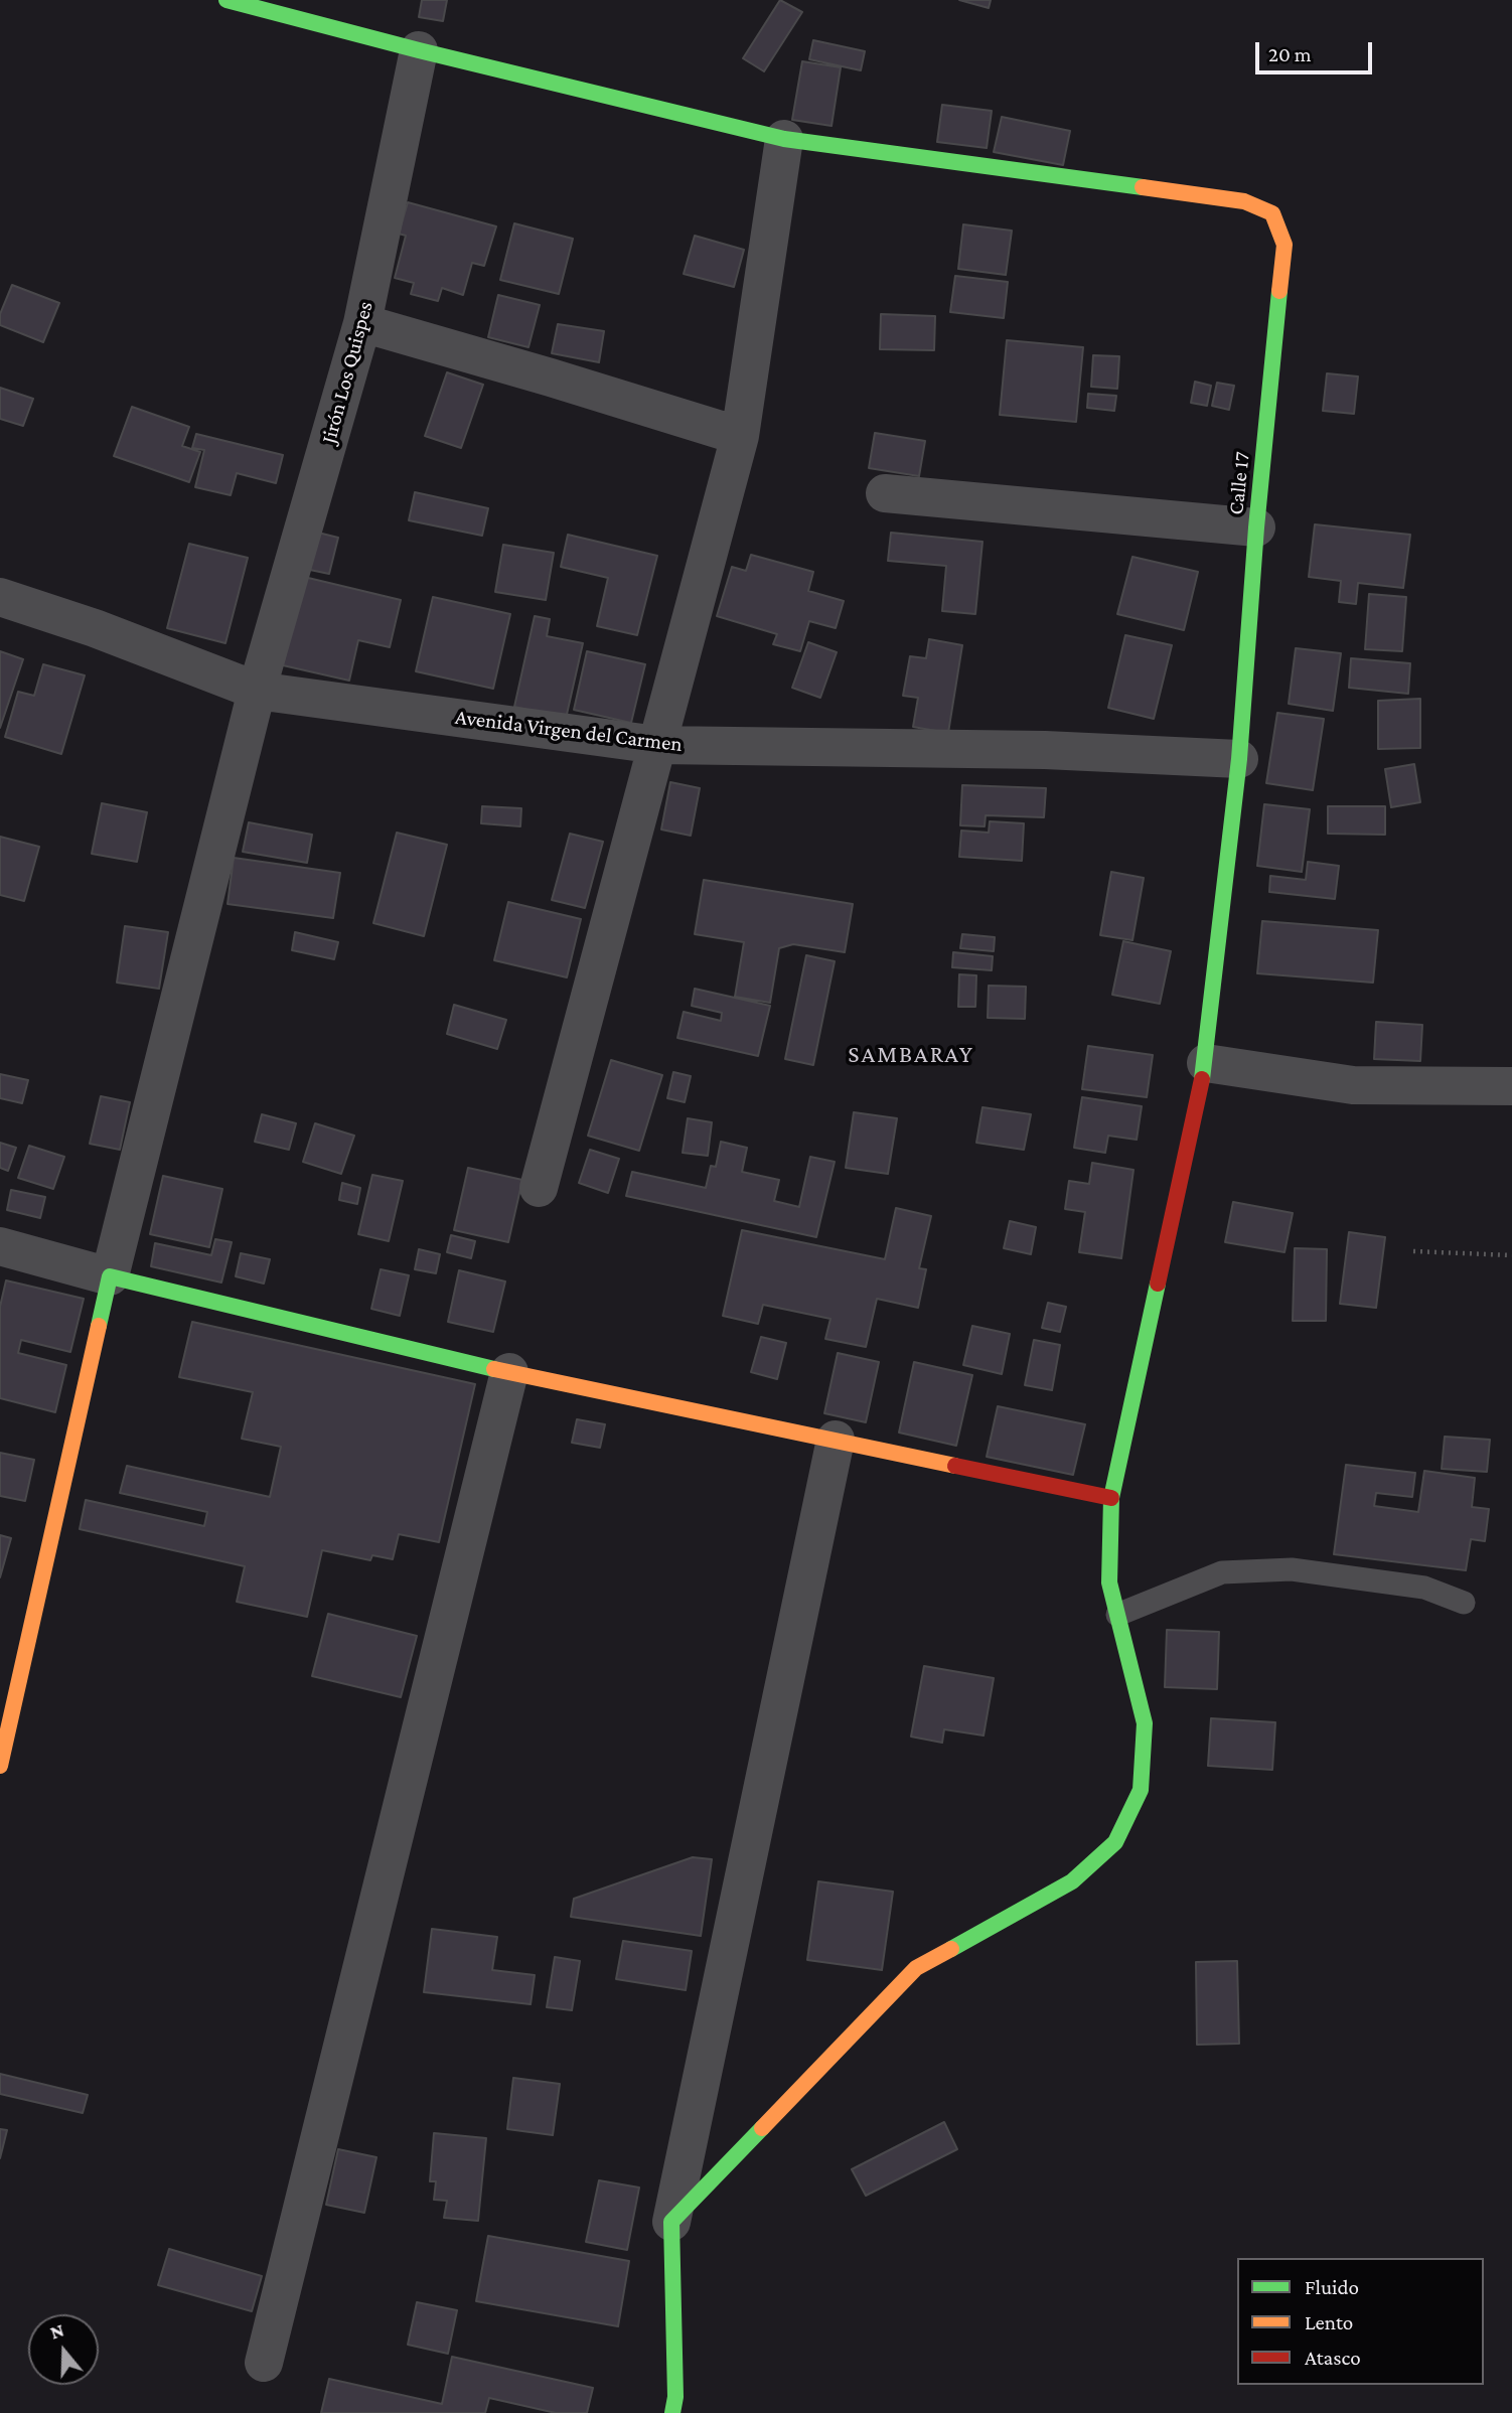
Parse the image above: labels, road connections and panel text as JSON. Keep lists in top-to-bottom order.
{
  "streets": {
    "street": ["Jirón Los Quispes", "Calle 17", "Avenida Virgen del Carmen"]
  },
  "crossings": [
    ["Jirón Los Quispes", "Avenida Virgen del Carmen"],
    ["Calle 17", "Avenida Virgen del Carmen"]
  ],
  "districts": ["SAMBARAY"],
  "legend": ["Fluido", "Lento", "Atasco"],
  "scale_bar": "20 m",
  "north": "top"
}
